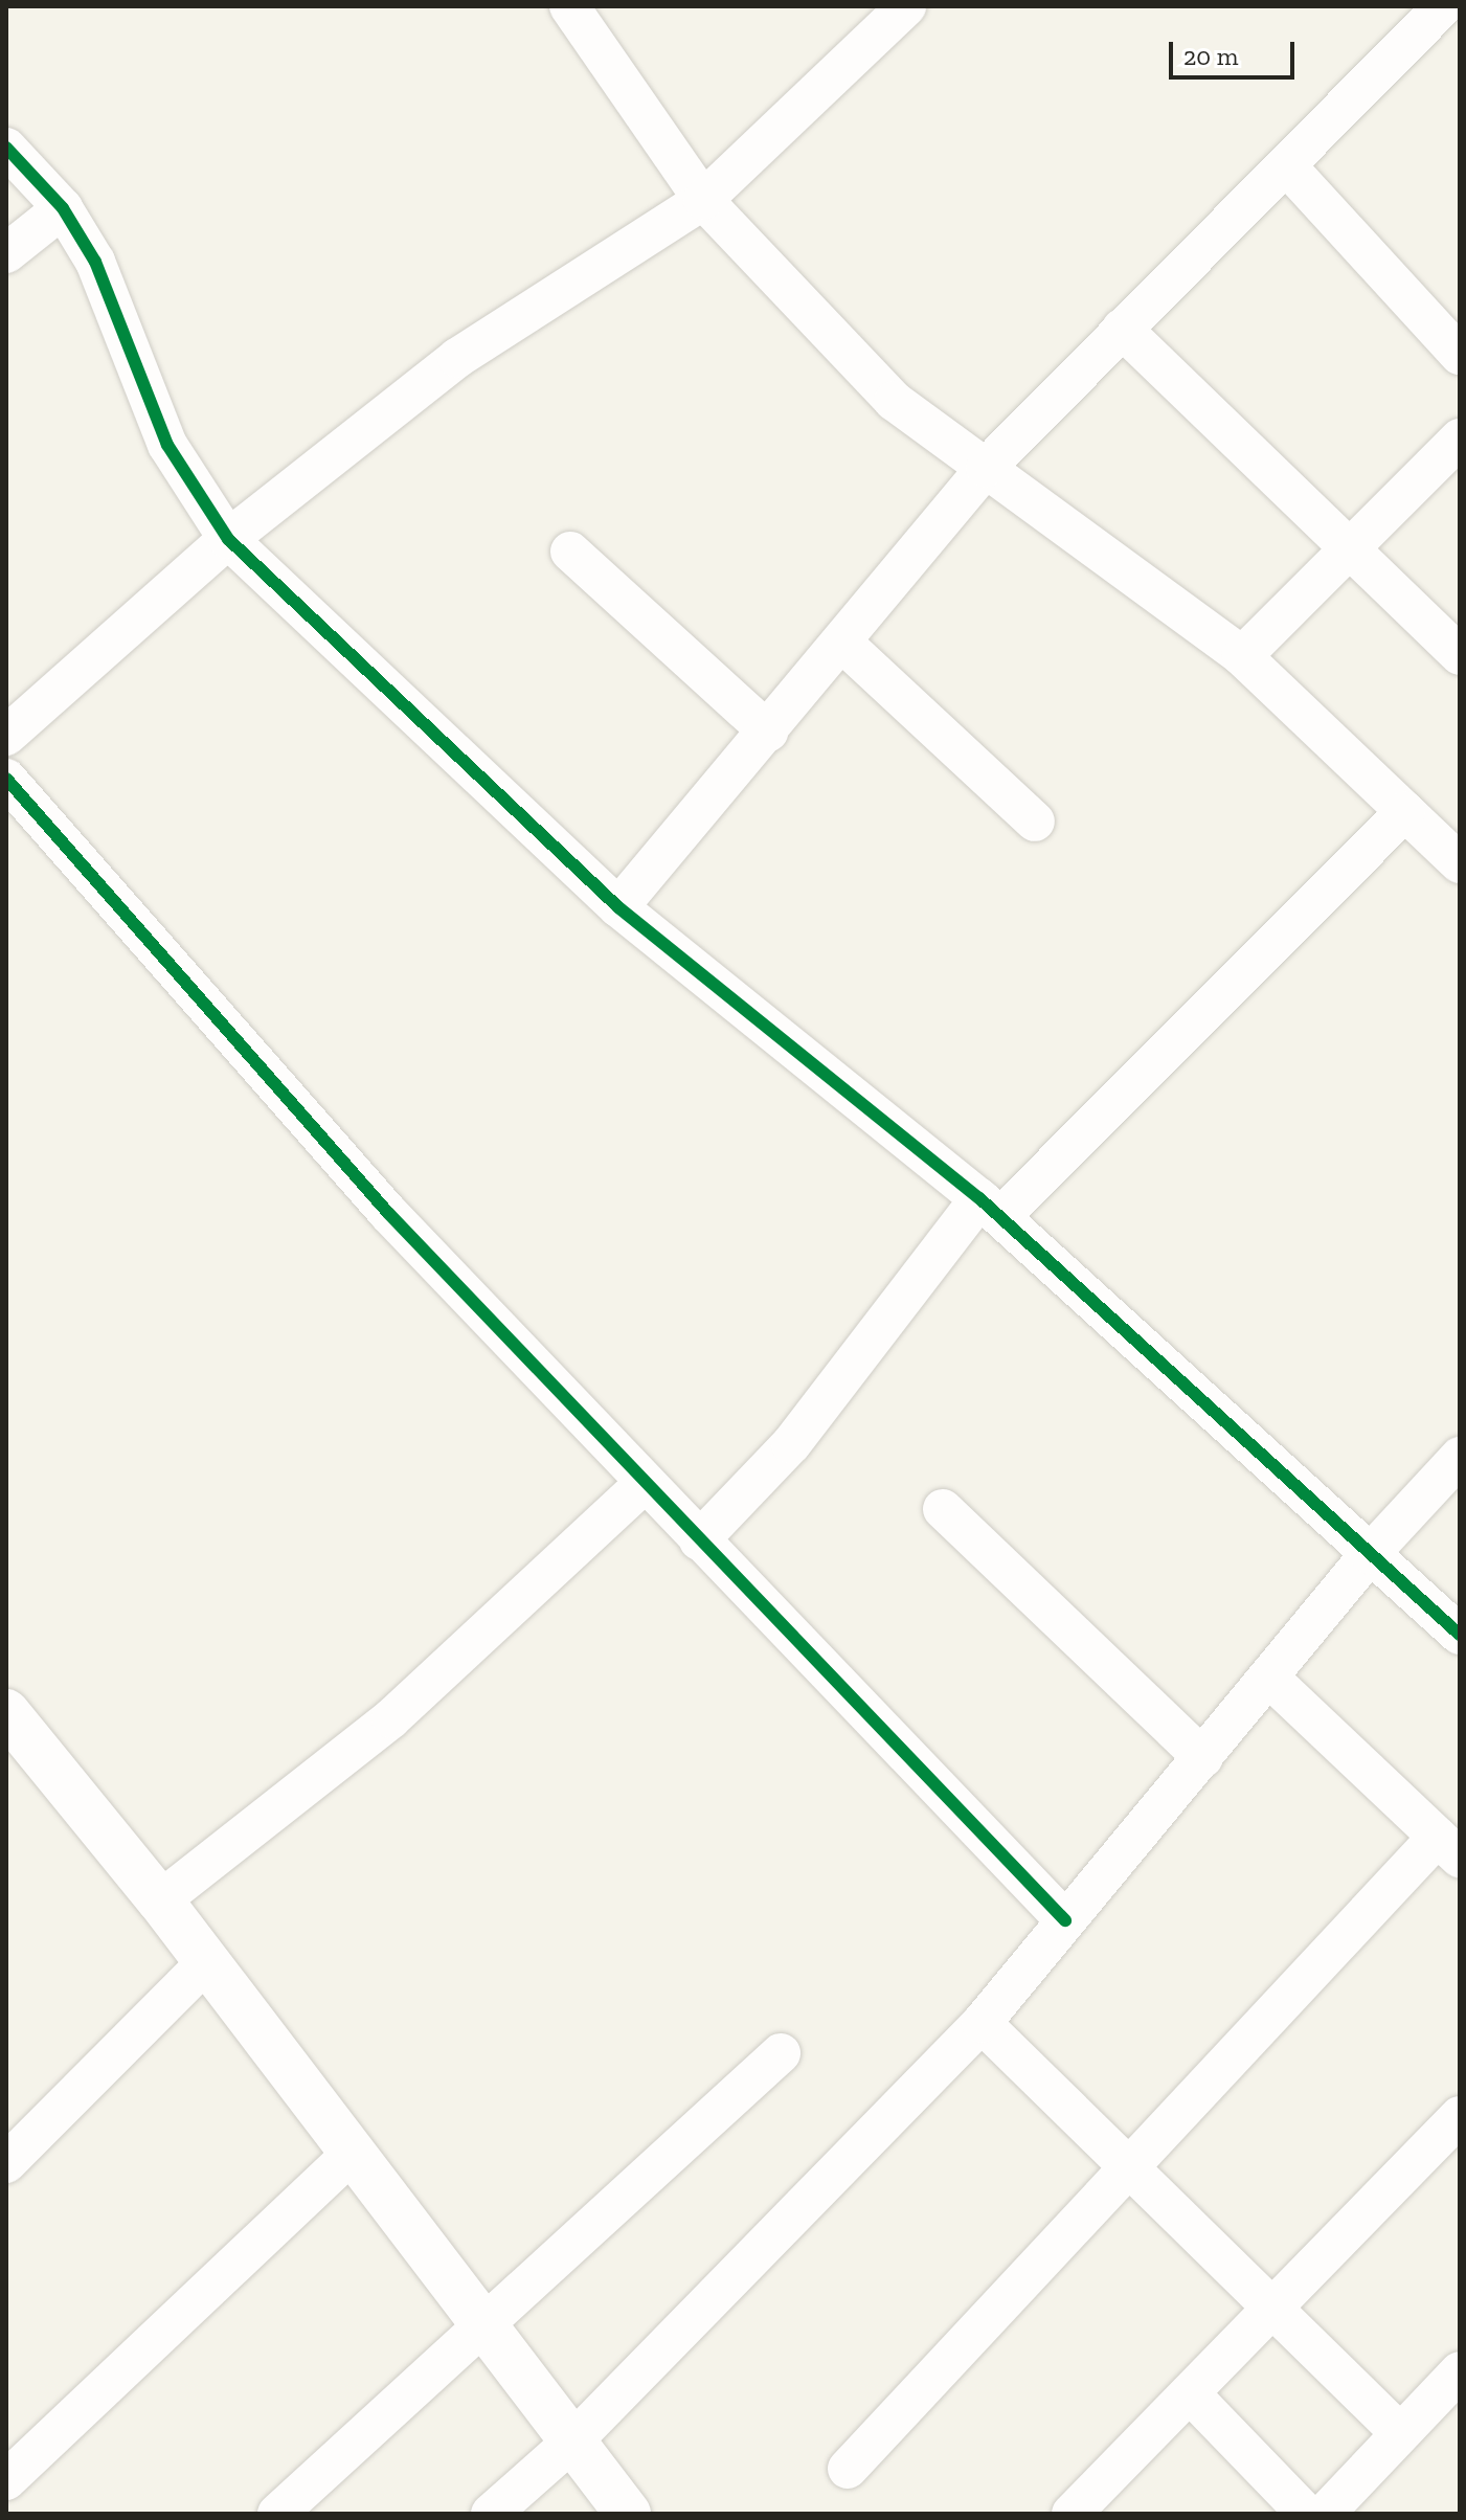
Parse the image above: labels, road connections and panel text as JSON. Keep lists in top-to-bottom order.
{
  "scale_bar": "20 m"
}
